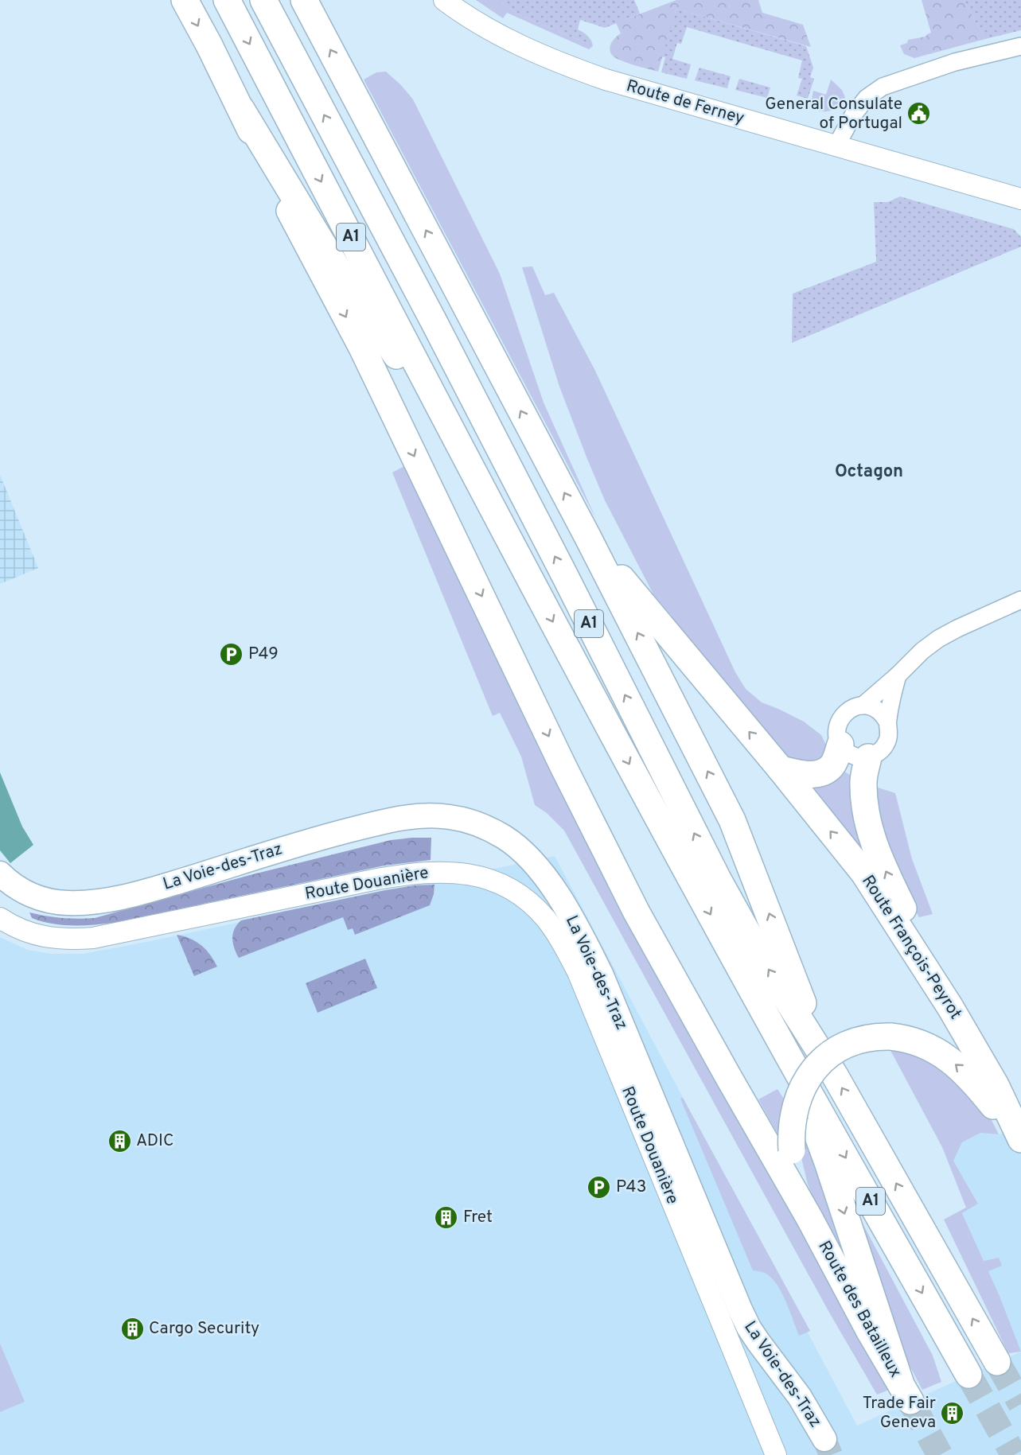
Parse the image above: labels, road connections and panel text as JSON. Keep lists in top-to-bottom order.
{
  "streets": {
    "main road": [
      "A1",
      "La Voie-des-Traz",
      "Route François-Peyrot",
      "Route des Batailleux"
    ],
    "street": ["Route de Ferney", "Route Douanière"]
  },
  "crossings": [
    ["A1", "Route des Batailleux"]
  ],
  "districts": ["Octagon"],
  "places": {
    "public building": ["General Consulate of Portugal"],
    "parking": ["P49", "P43"],
    "building": [
      "ADIC",
      "Fret",
      "Cargo Security",
      "Trade Fair Geneva"
    ]
  }
}
